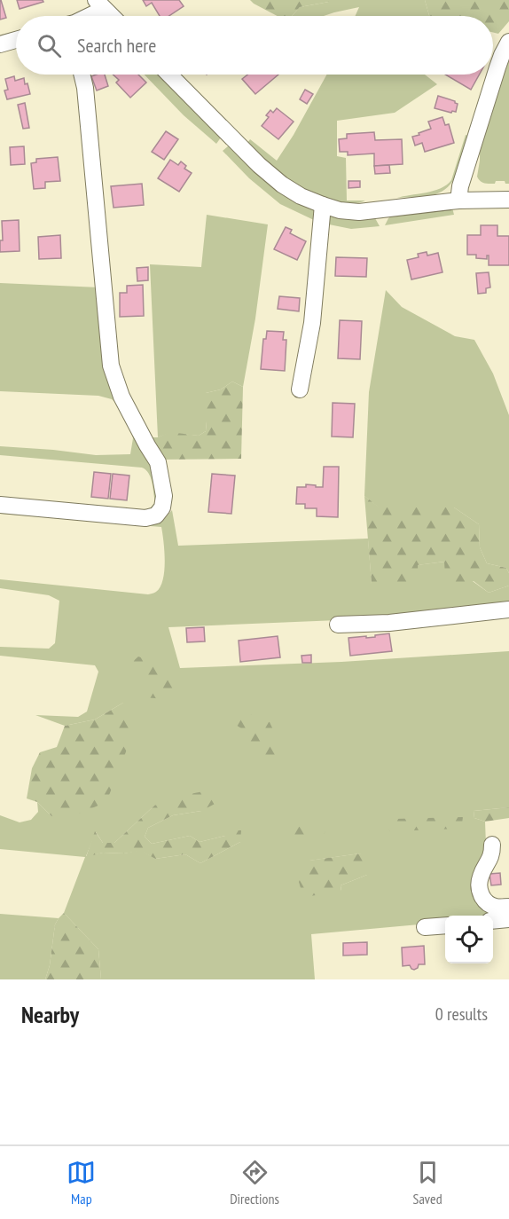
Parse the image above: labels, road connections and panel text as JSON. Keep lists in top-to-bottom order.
{
  "page": {
    "search": "Search here",
    "heading": ["Nearby", "0 results"],
    "nav": ["Map", "Directions", "Saved"]
  }
}
